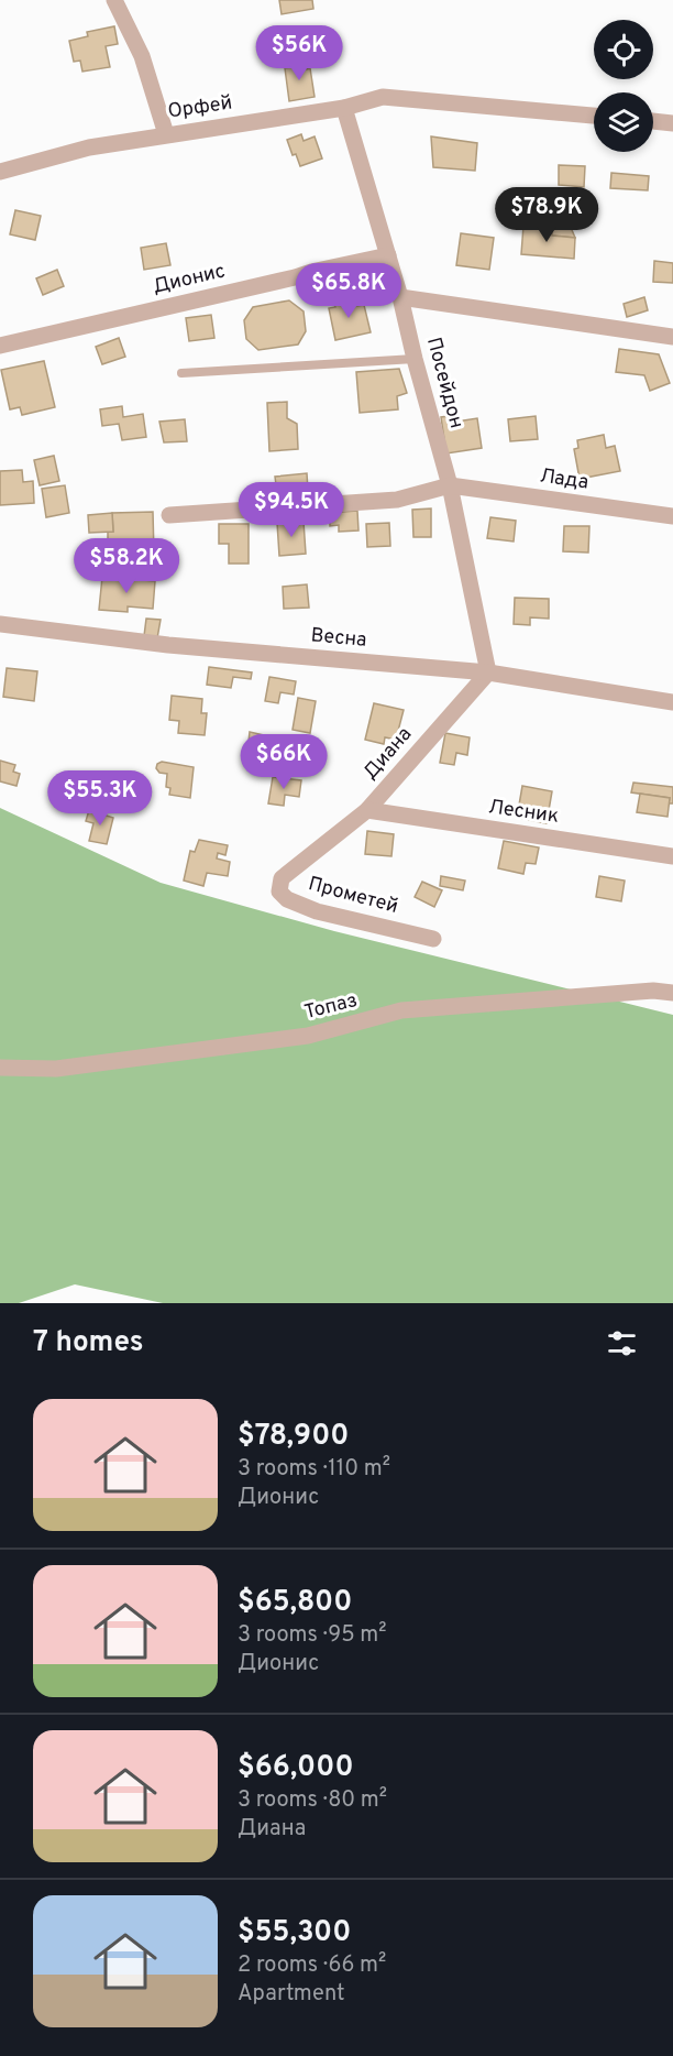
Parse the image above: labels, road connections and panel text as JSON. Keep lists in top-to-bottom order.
{
  "streets": {
    "street": [
      "Орфей",
      "Дионис",
      "Посейдон",
      "Лада",
      "Весна",
      "Диана",
      "Лесник",
      "Прометей",
      "Топаз"
    ]
  },
  "crossings": [
    ["Орфей", "Посейдон"],
    ["Дионис", "Посейдон"],
    ["Посейдон", "Лада"],
    ["Посейдон", "Весна"],
    ["Посейдон", "Диана"],
    ["Весна", "Диана"],
    ["Диана", "Лесник"],
    ["Диана", "Прометей"]
  ],
  "page": {
    "price": [
      "$56K",
      "$78.9K",
      "$65.8K",
      "$94.5K",
      "$58.2K",
      "$66K",
      "$55.3K"
    ],
    "heading": "7 homes",
    "list": [
      {
        "name": "$78,900",
        "note": "3 rooms · 110 m² · Дионис"
      },
      {
        "name": "$65,800",
        "note": "3 rooms · 95 m² · Дионис"
      },
      {
        "name": "$66,000",
        "note": "3 rooms · 80 m² · Диана"
      },
      {
        "name": "$55,300",
        "note": "2 rooms · 66 m² · Apartment"
      }
    ]
  }
}
